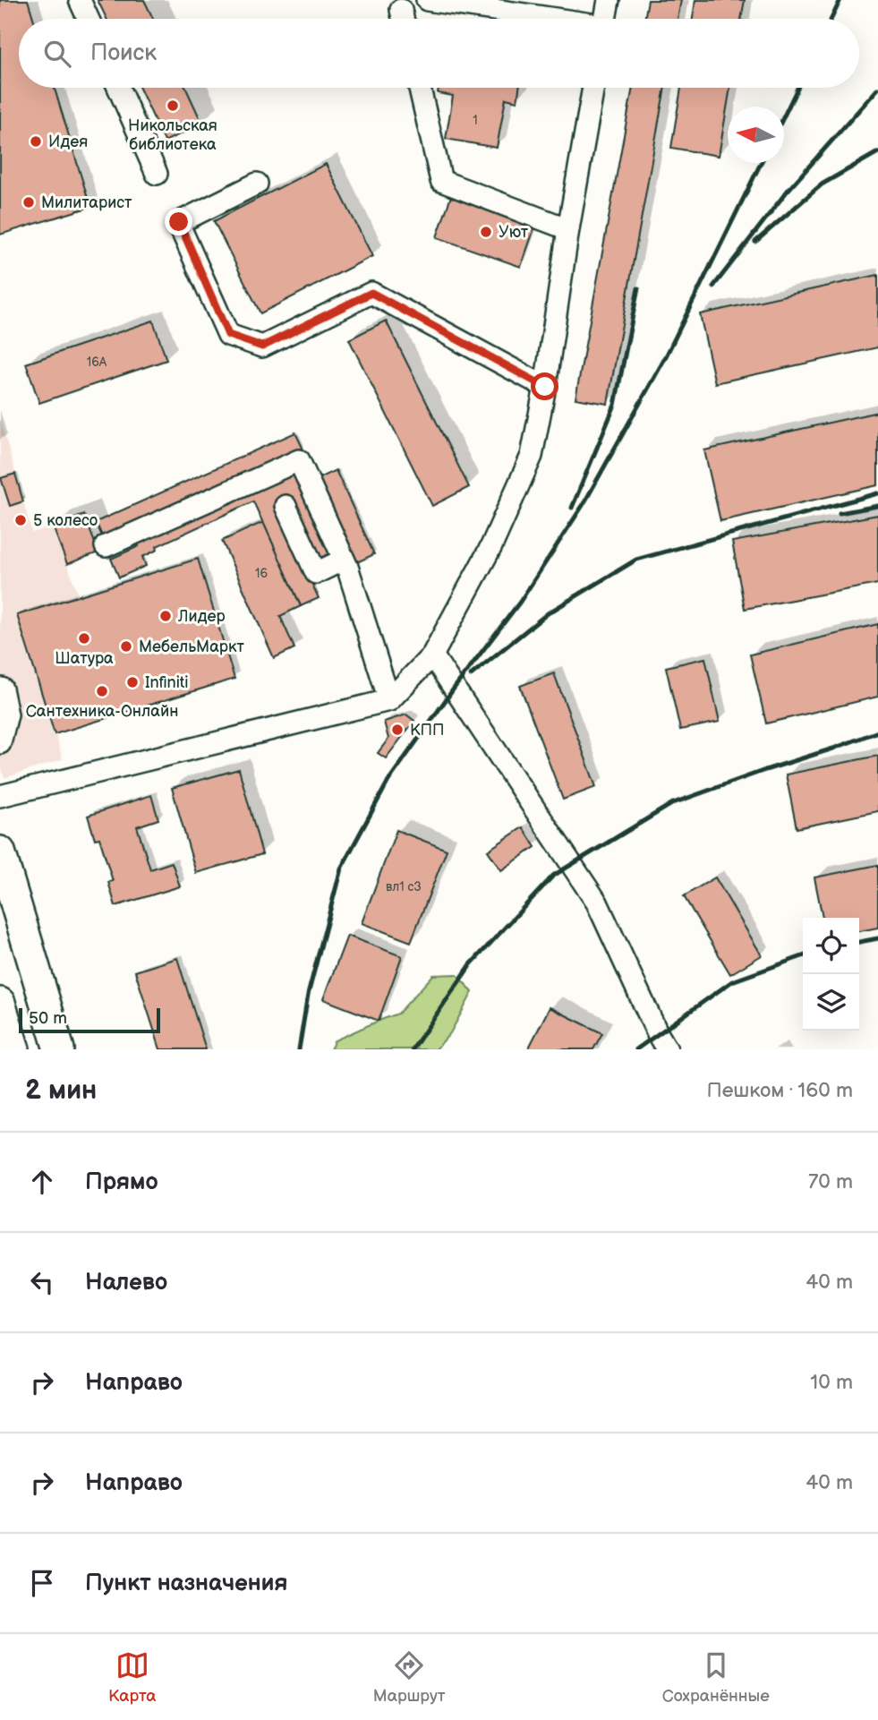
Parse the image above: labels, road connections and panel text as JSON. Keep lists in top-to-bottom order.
{
  "places": [
    "Никольская библиотека",
    "Идея",
    "Милитарист",
    "Уют",
    "5 колесо",
    "Лидер",
    "Шатура",
    "МебельМаркт",
    "Infiniti",
    "Сантехника-Онлайн",
    "КПП"
  ],
  "house_numbers": [
    "1",
    "16А",
    "16",
    "вл1 с3"
  ],
  "scale_bar": "50 m",
  "north": "left",
  "page": {
    "search": "Поиск",
    "scale": "50 m",
    "heading": ["2 мин", "Пешком · 160 m"],
    "list": [
      ["Прямо", "70 m"],
      ["Налево", "40 m"],
      ["Направо", "10 m"],
      ["Направо", "40 m"],
      "Пункт назначения"
    ],
    "nav": ["Карта", "Маршрут", "Сохранённые"]
  }
}
